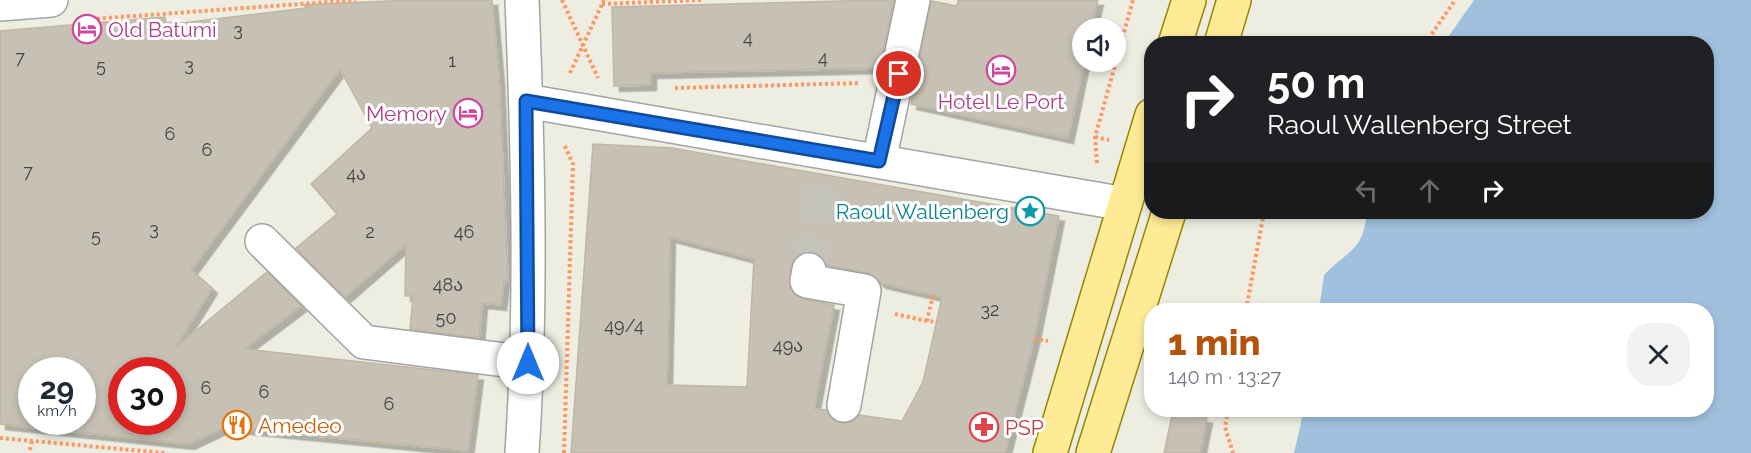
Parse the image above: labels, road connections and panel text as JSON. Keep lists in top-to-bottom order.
{
  "places": {
    "hotel": ["Old Batumi", "Hotel Le Port", "Memory"],
    "place": ["Raoul Wallenberg"],
    "restaurant": ["Amedeo"],
    "pharmacy": ["PSP"]
  },
  "house_numbers": [
    "3",
    "4",
    "7",
    "4",
    "1",
    "3",
    "5",
    "6",
    "6",
    "7",
    "4ა",
    "3",
    "2",
    "46",
    "5",
    "48ა",
    "32",
    "50",
    "49/4",
    "49ა",
    "6",
    "6",
    "6"
  ],
  "page": {
    "turn": ["50 m", "Raoul Wallenberg Street"],
    "heading": ["1 min", "140 m · 13:27"],
    "speed": "29 km/h",
    "limit": "30"
  }
}
